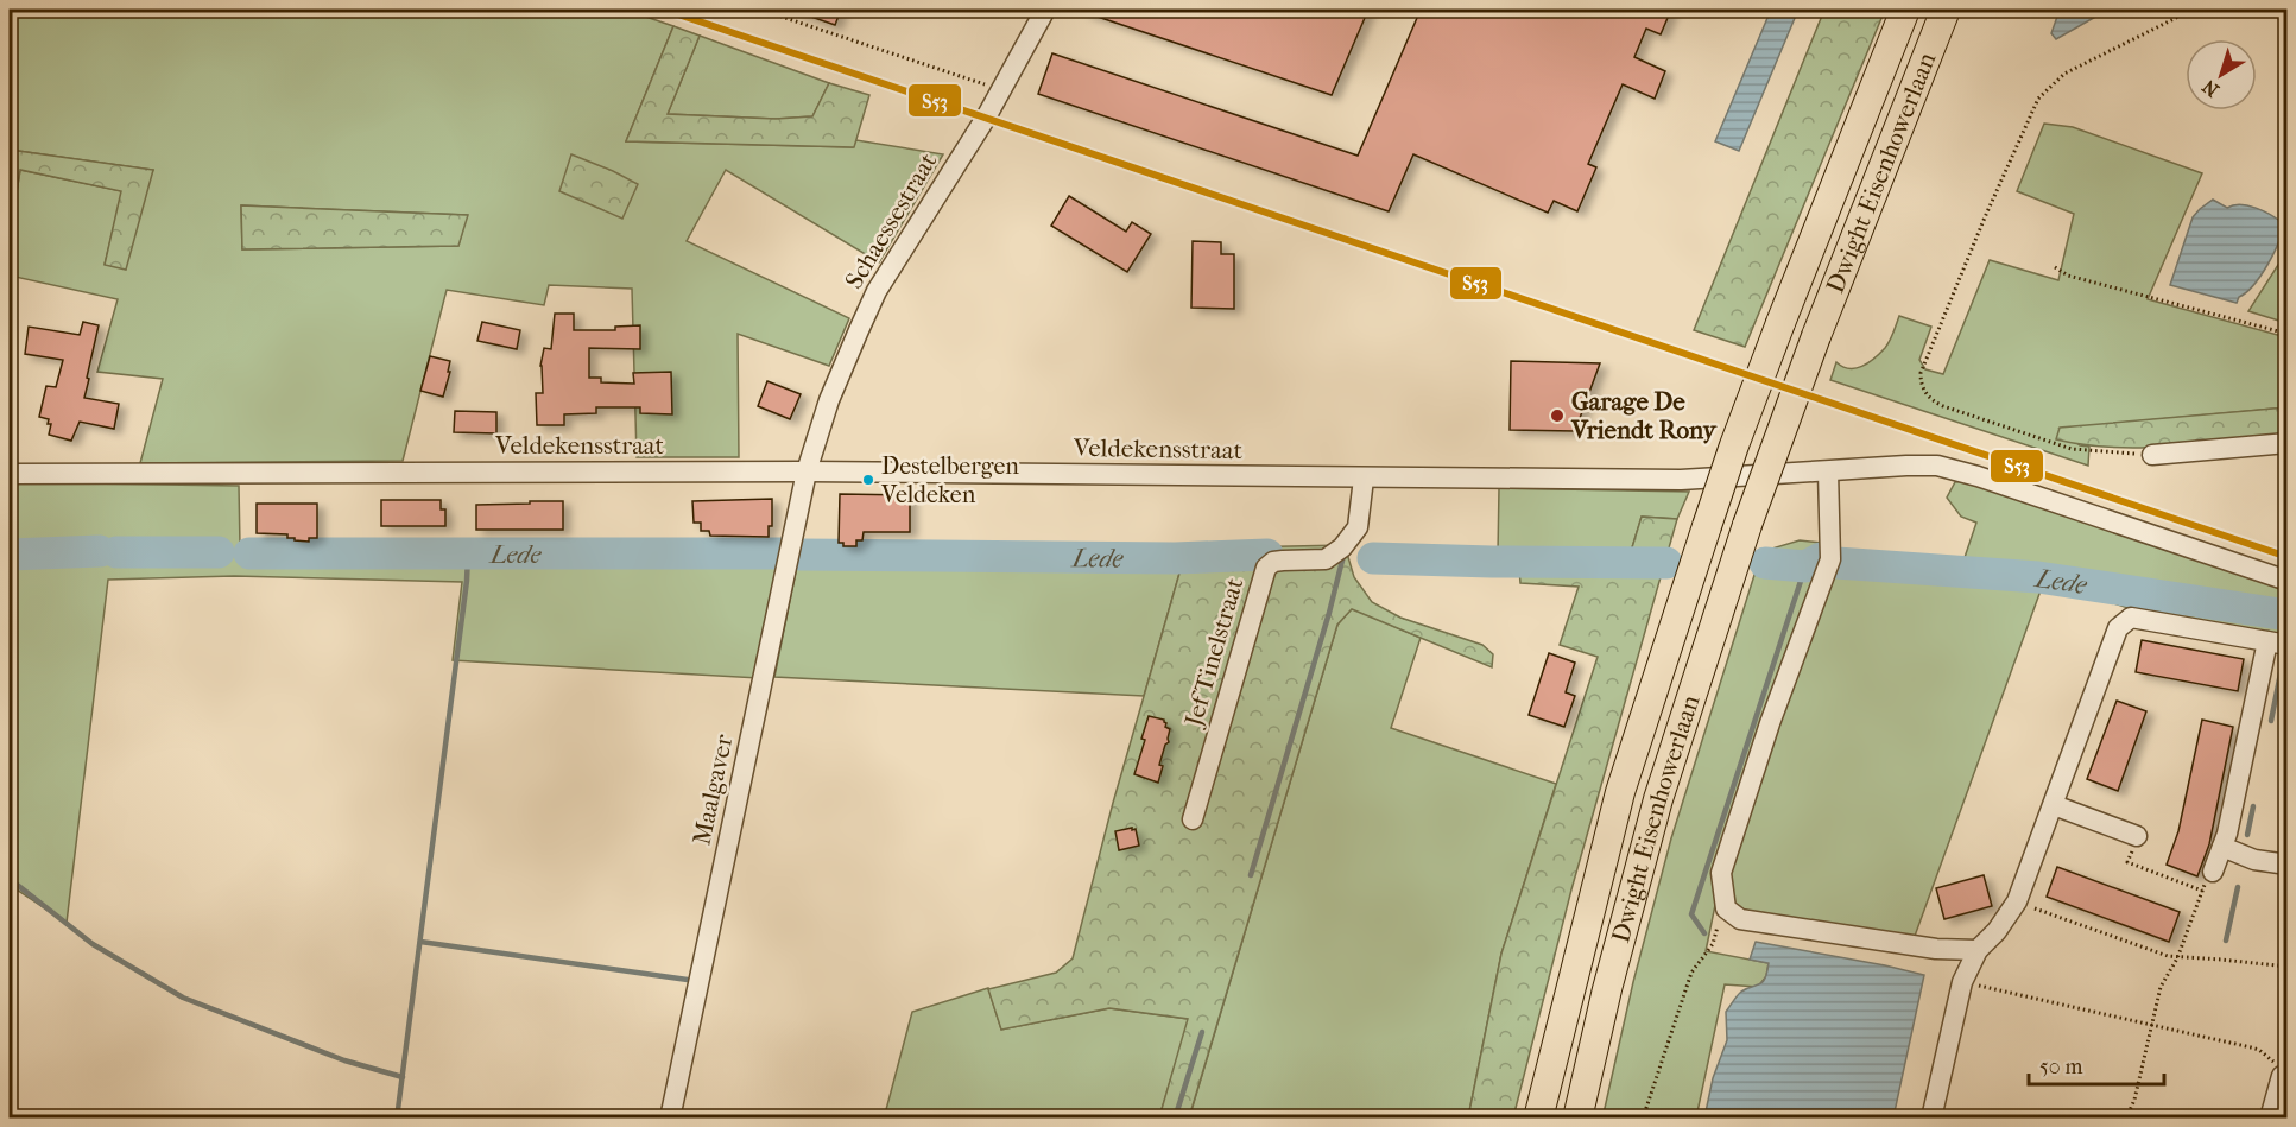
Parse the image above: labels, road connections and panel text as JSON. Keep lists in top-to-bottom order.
{
  "streets": {
    "highway": ["Dwight Eisenhowerlaan"],
    "street": [
      "Schaessestraat",
      "Veldekensstraat",
      "Jef Tinelstraat",
      "Maalgaver"
    ]
  },
  "crossings": [
    ["Schaessestraat", "Veldekensstraat"],
    ["Schaessestraat", "Maalgaver"],
    ["Veldekensstraat", "Jef Tinelstraat"],
    ["Veldekensstraat", "Maalgaver"]
  ],
  "water": ["Lede"],
  "places": ["Garage De Vriendt Rony", "Destelbergen Veldeken"],
  "lines": ["transit line S53"],
  "scale_bar": "50 m",
  "north": "bottom left"
}
